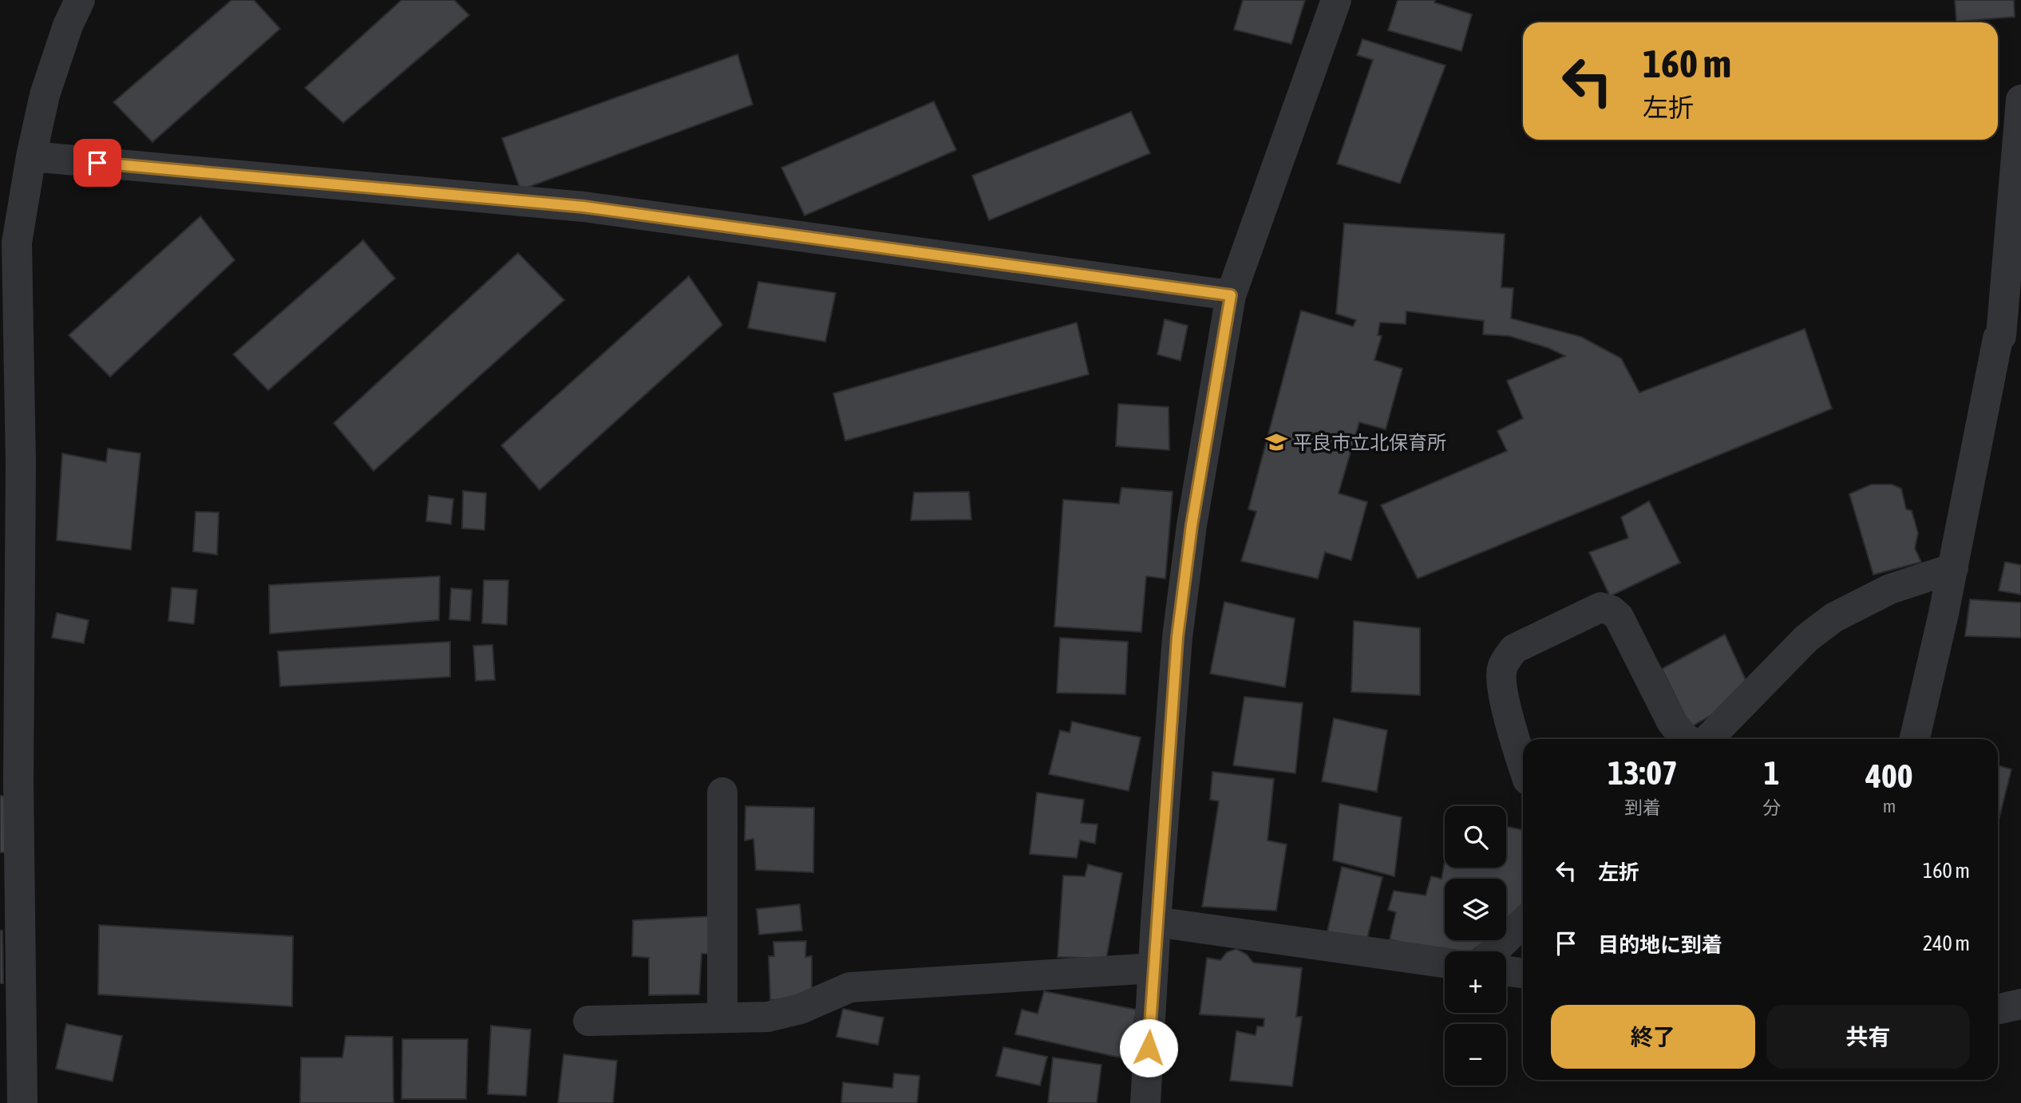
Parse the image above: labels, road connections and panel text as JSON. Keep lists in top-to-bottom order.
{
  "places": {
    "school or university": ["平良市立北保育所"]
  },
  "page": {
    "turn": ["160 m", "左折"],
    "eta": [
      "13:07",
      "到着",
      "1",
      "分",
      "400",
      "m"
    ],
    "map_buttons": ["+", "−"],
    "list": [
      {
        "name": "左折",
        "value": "160 m"
      },
      {
        "name": "目的地に到着",
        "value": "240 m"
      }
    ],
    "buttons": ["終了", "共有"]
  }
}
